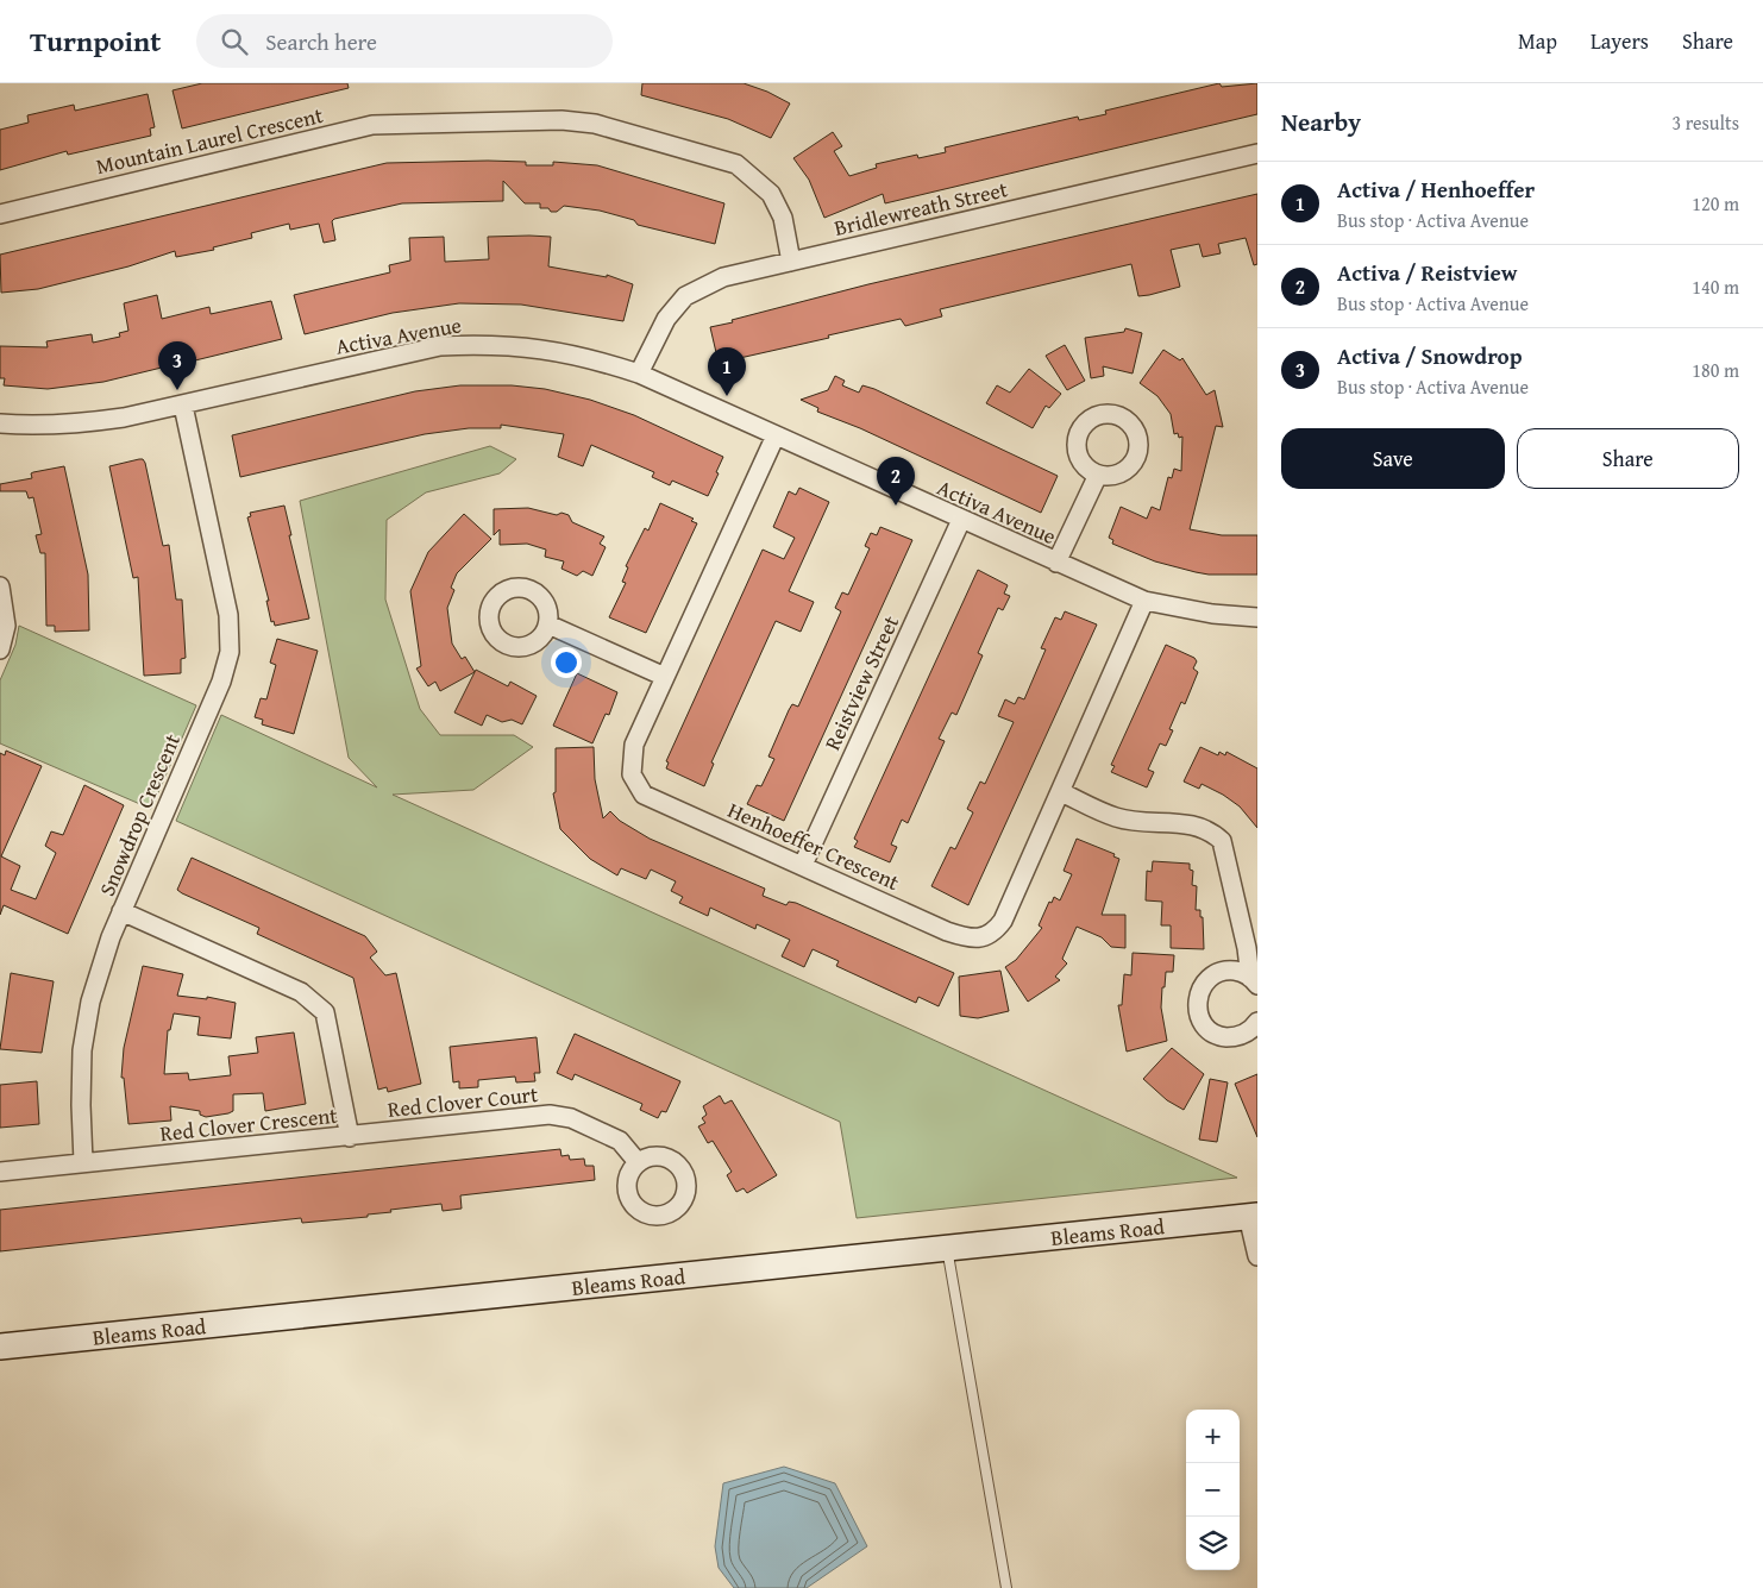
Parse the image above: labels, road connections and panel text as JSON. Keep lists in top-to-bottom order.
{
  "streets": {
    "main road": ["Bleams Road"],
    "street": [
      "Mountain Laurel Crescent",
      "Bridlewreath Street",
      "Activa Avenue",
      "Reistview Street",
      "Snowdrop Crescent",
      "Henhoeffer Crescent",
      "Red Clover Court",
      "Red Clover Crescent"
    ]
  },
  "crossings": [
    ["Mountain Laurel Crescent", "Bridlewreath Street"],
    ["Bridlewreath Street", "Activa Avenue"],
    ["Activa Avenue", "Reistview Street"],
    ["Activa Avenue", "Snowdrop Crescent"],
    ["Activa Avenue", "Henhoeffer Crescent"],
    ["Reistview Street", "Henhoeffer Crescent"],
    ["Snowdrop Crescent", "Red Clover Crescent"],
    ["Red Clover Court", "Red Clover Crescent"]
  ],
  "page": {
    "header": "Turnpoint",
    "search": "Search here",
    "nav": ["Map", "Layers", "Share"],
    "heading": ["Nearby", "3 results"],
    "list": [
      {
        "mark": "1",
        "name": "Activa / Henhoeffer",
        "note": "Bus stop · Activa Avenue",
        "value": "120 m"
      },
      {
        "mark": "2",
        "name": "Activa / Reistview",
        "note": "Bus stop · Activa Avenue",
        "value": "140 m"
      },
      {
        "mark": "3",
        "name": "Activa / Snowdrop",
        "note": "Bus stop · Activa Avenue",
        "value": "180 m"
      }
    ],
    "pins": ["3", "1", "2"],
    "buttons": ["Save", "Share"],
    "map_buttons": ["+", "−"]
  }
}
